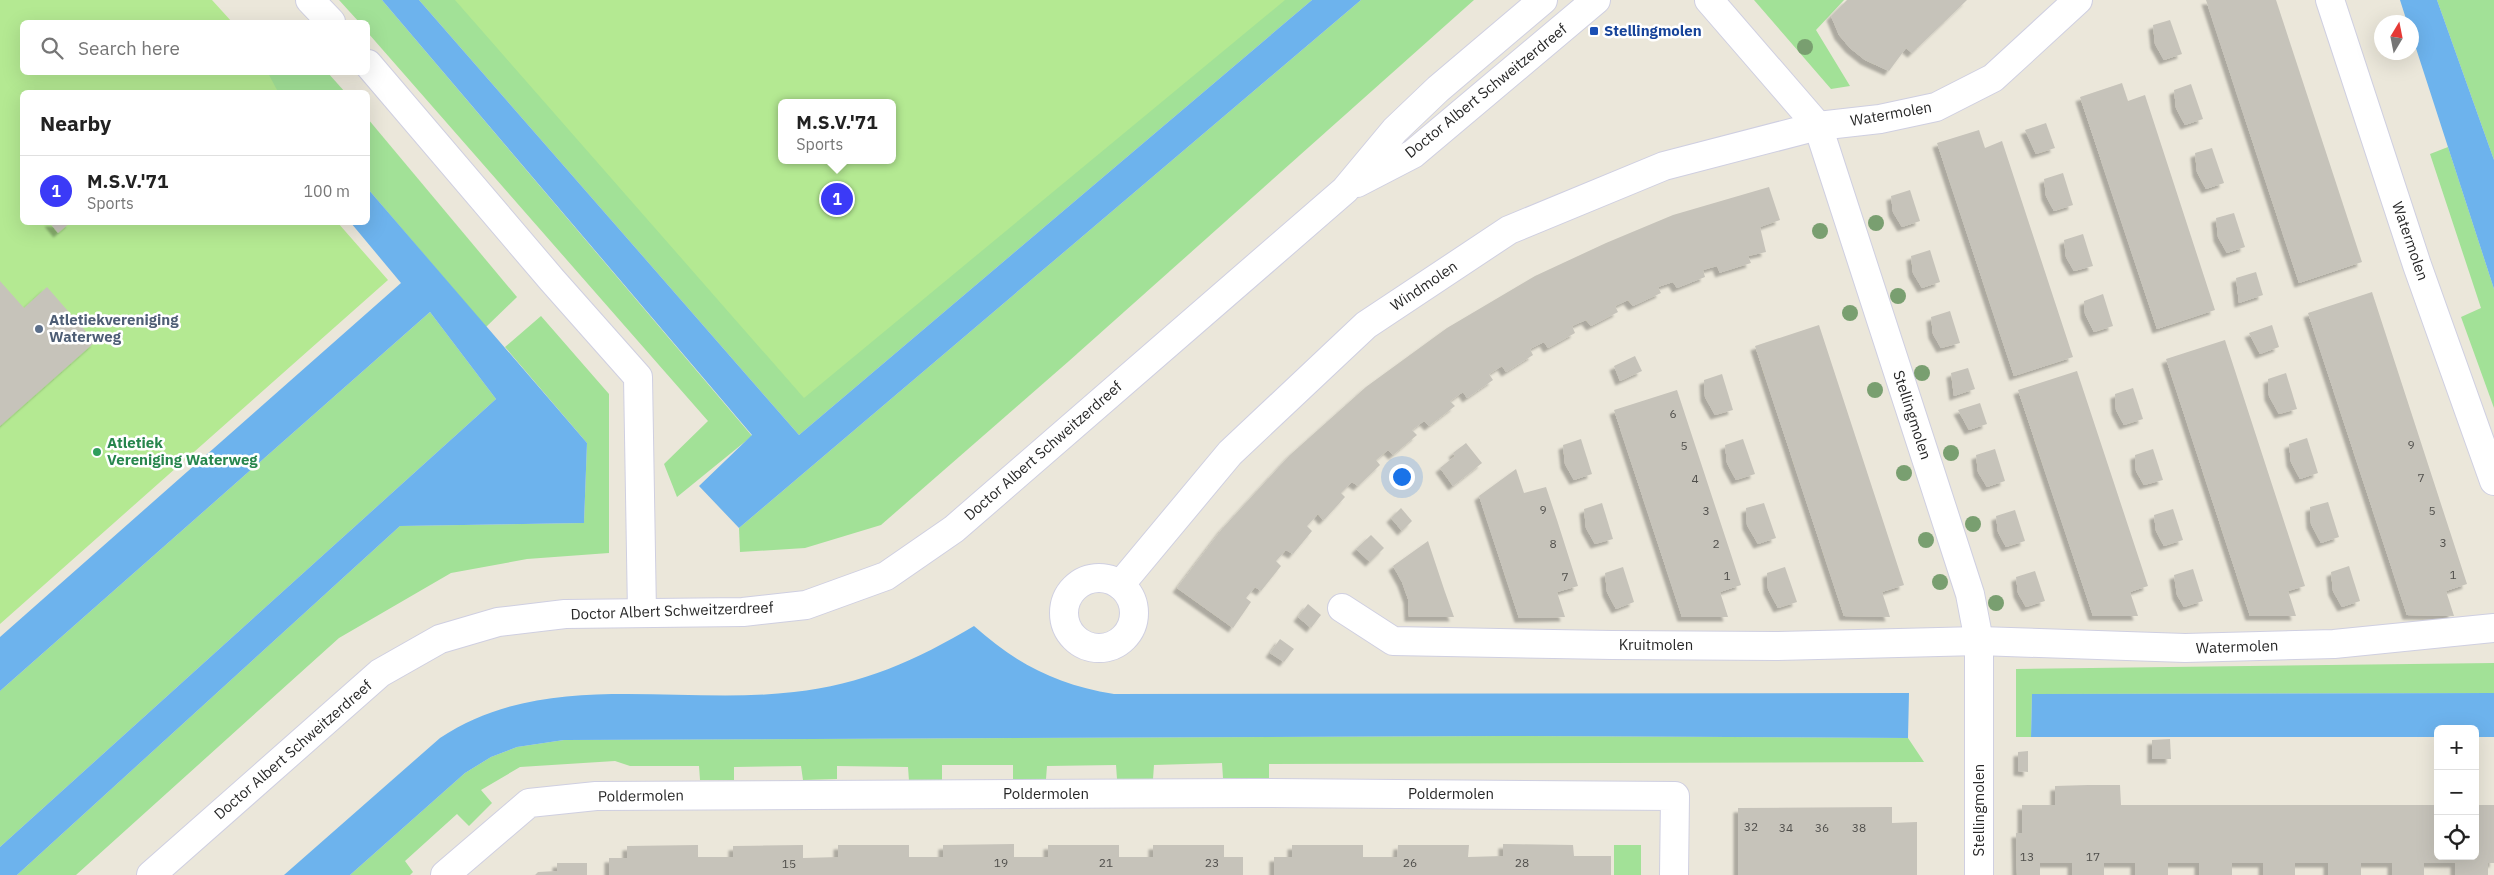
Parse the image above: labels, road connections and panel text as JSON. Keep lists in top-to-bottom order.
{
  "streets": {
    "street": [
      "Doctor Albert Schweitzerdreef",
      "Watermolen",
      "Windmolen",
      "Stellingmolen",
      "Kruitmolen",
      "Poldermolen"
    ]
  },
  "crossings": [
    ["Watermolen", "Windmolen"],
    ["Watermolen", "Stellingmolen"],
    ["Watermolen", "Kruitmolen"],
    ["Windmolen", "Stellingmolen"],
    ["Stellingmolen", "Kruitmolen"]
  ],
  "places": {
    "transit": ["Stellingmolen"],
    "other": ["Atletiekvereniging Waterweg", "Atletiek Vereniging Waterweg"]
  },
  "house_numbers": [
    "6",
    "9",
    "5",
    "7",
    "4",
    "9",
    "3",
    "5",
    "3",
    "8",
    "2",
    "1",
    "1",
    "7",
    "32",
    "34",
    "36",
    "38",
    "13",
    "17",
    "19",
    "21",
    "23",
    "26",
    "28",
    "15"
  ],
  "north": "top",
  "page": {
    "search": "Search here",
    "heading": "Nearby",
    "popup": ["M.S.V.'71", "Sports"],
    "list": [
      {
        "mark": "1",
        "name": "M.S.V.'71",
        "note": "Sports",
        "value": "100 m"
      }
    ],
    "pins": "1",
    "map_buttons": ["+", "−"]
  }
}
